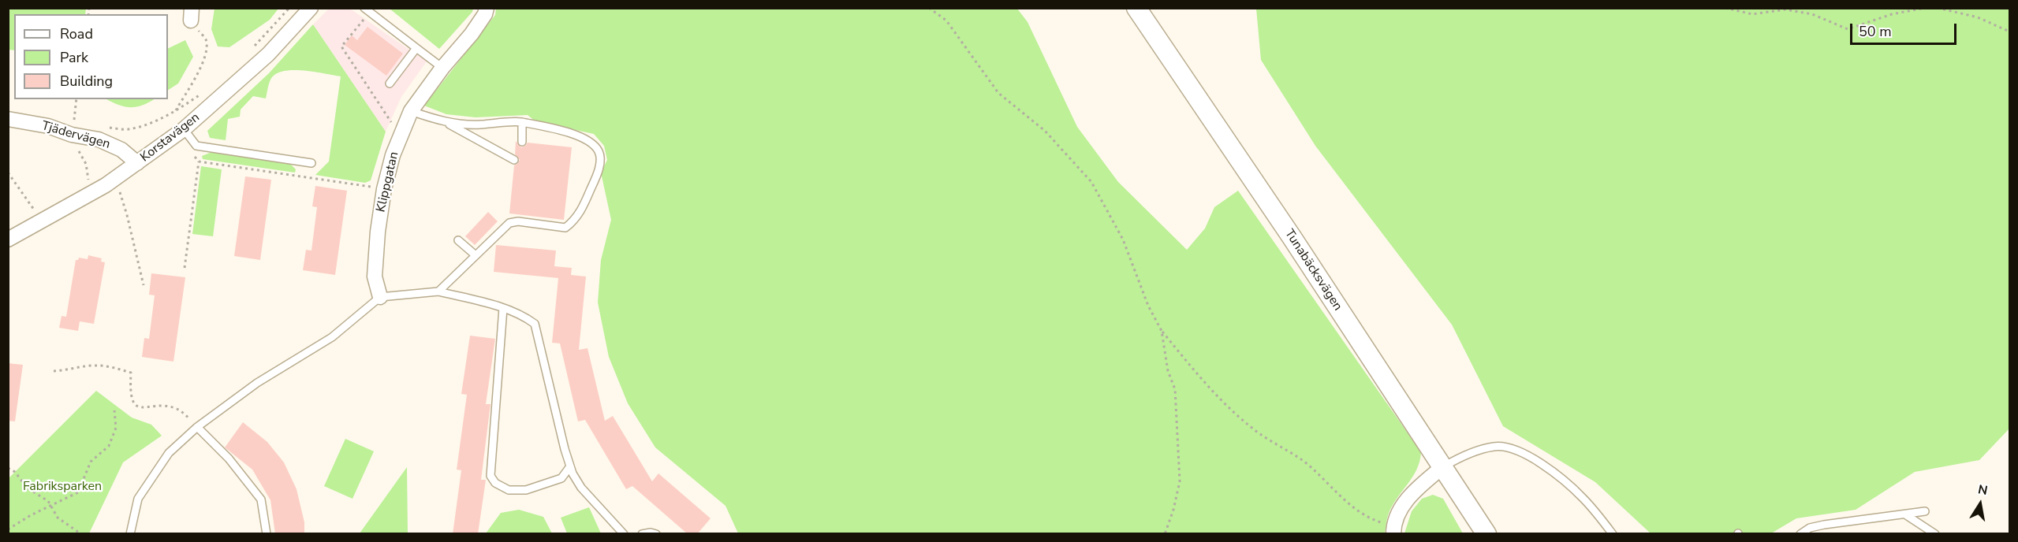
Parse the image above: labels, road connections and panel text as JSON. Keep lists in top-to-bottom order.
{
  "streets": {
    "street": [
      "Tjädervägen",
      "Korstavägen",
      "Klippgatan",
      "Tunabäcksvägen"
    ]
  },
  "crossings": [
    ["Tjädervägen", "Korstavägen"]
  ],
  "parks": ["Fabriksparken"],
  "legend": ["Road", "Park", "Building"],
  "scale_bar": "50 m",
  "north": "top"
}
